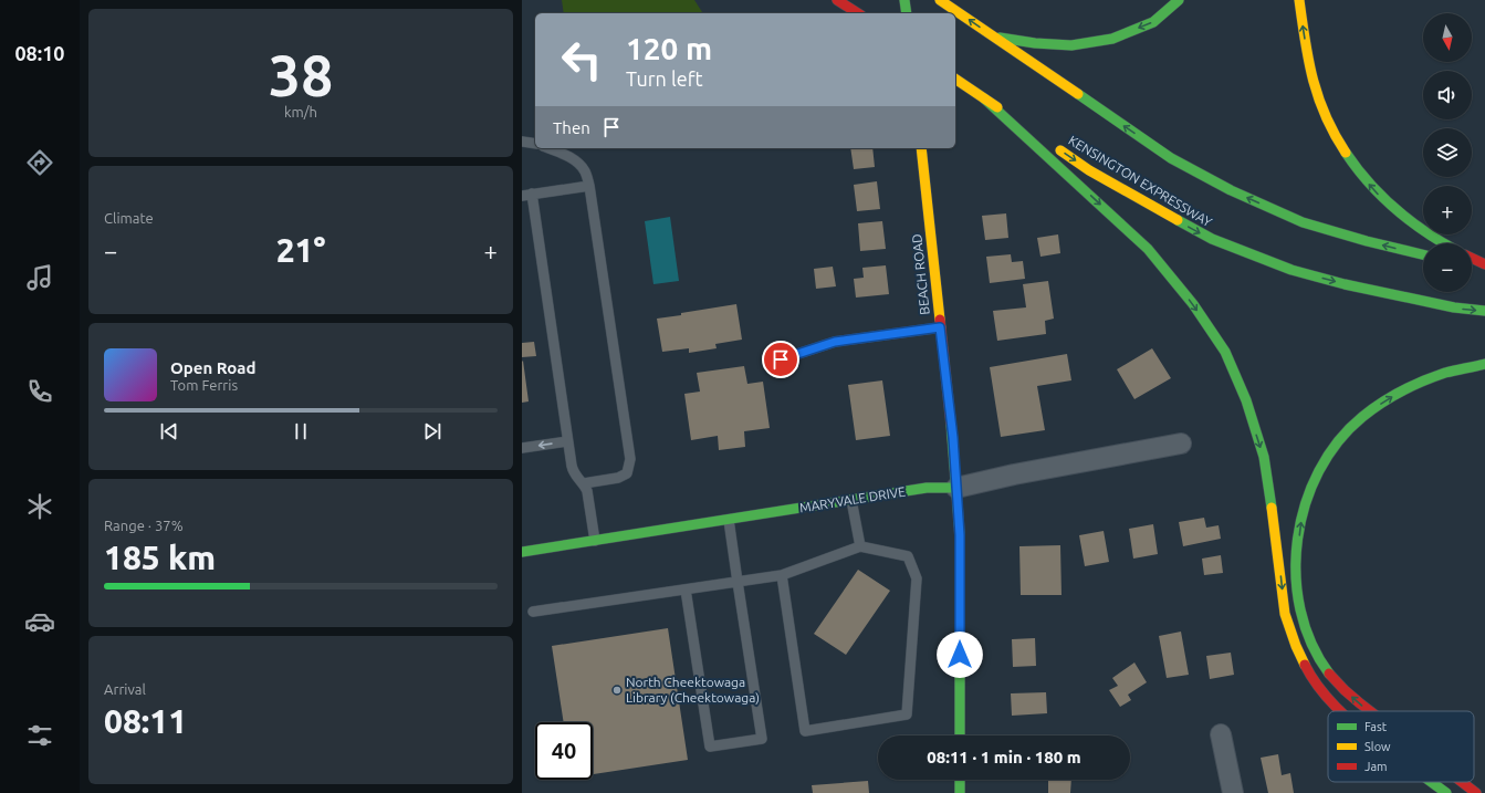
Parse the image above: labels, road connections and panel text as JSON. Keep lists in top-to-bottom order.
{
  "streets": {
    "main road": ["KENSINGTON EXPRESSWAY", "BEACH ROAD", "MARYVALE DRIVE"]
  },
  "crossings": [
    ["BEACH ROAD", "MARYVALE DRIVE"]
  ],
  "places": ["North Cheektowaga Library (Cheektowaga)"],
  "legend": ["Fast", "Slow", "Jam"],
  "north": "bottom",
  "page": {
    "tabs": "08:10",
    "tile": [
      ["38", "km/h"],
      "Climate",
      ["Range · 37%", "185 km"],
      ["Arrival", "08:11"]
    ],
    "map_buttons": ["+", "−"],
    "turn": ["120 m", "Turn left"],
    "then": "Then",
    "heat": ["−", "21°", "+"],
    "song": ["Open Road", "Tom Ferris"],
    "limit": "40",
    "trip": "08:11 · 1 min · 180 m"
  }
}
